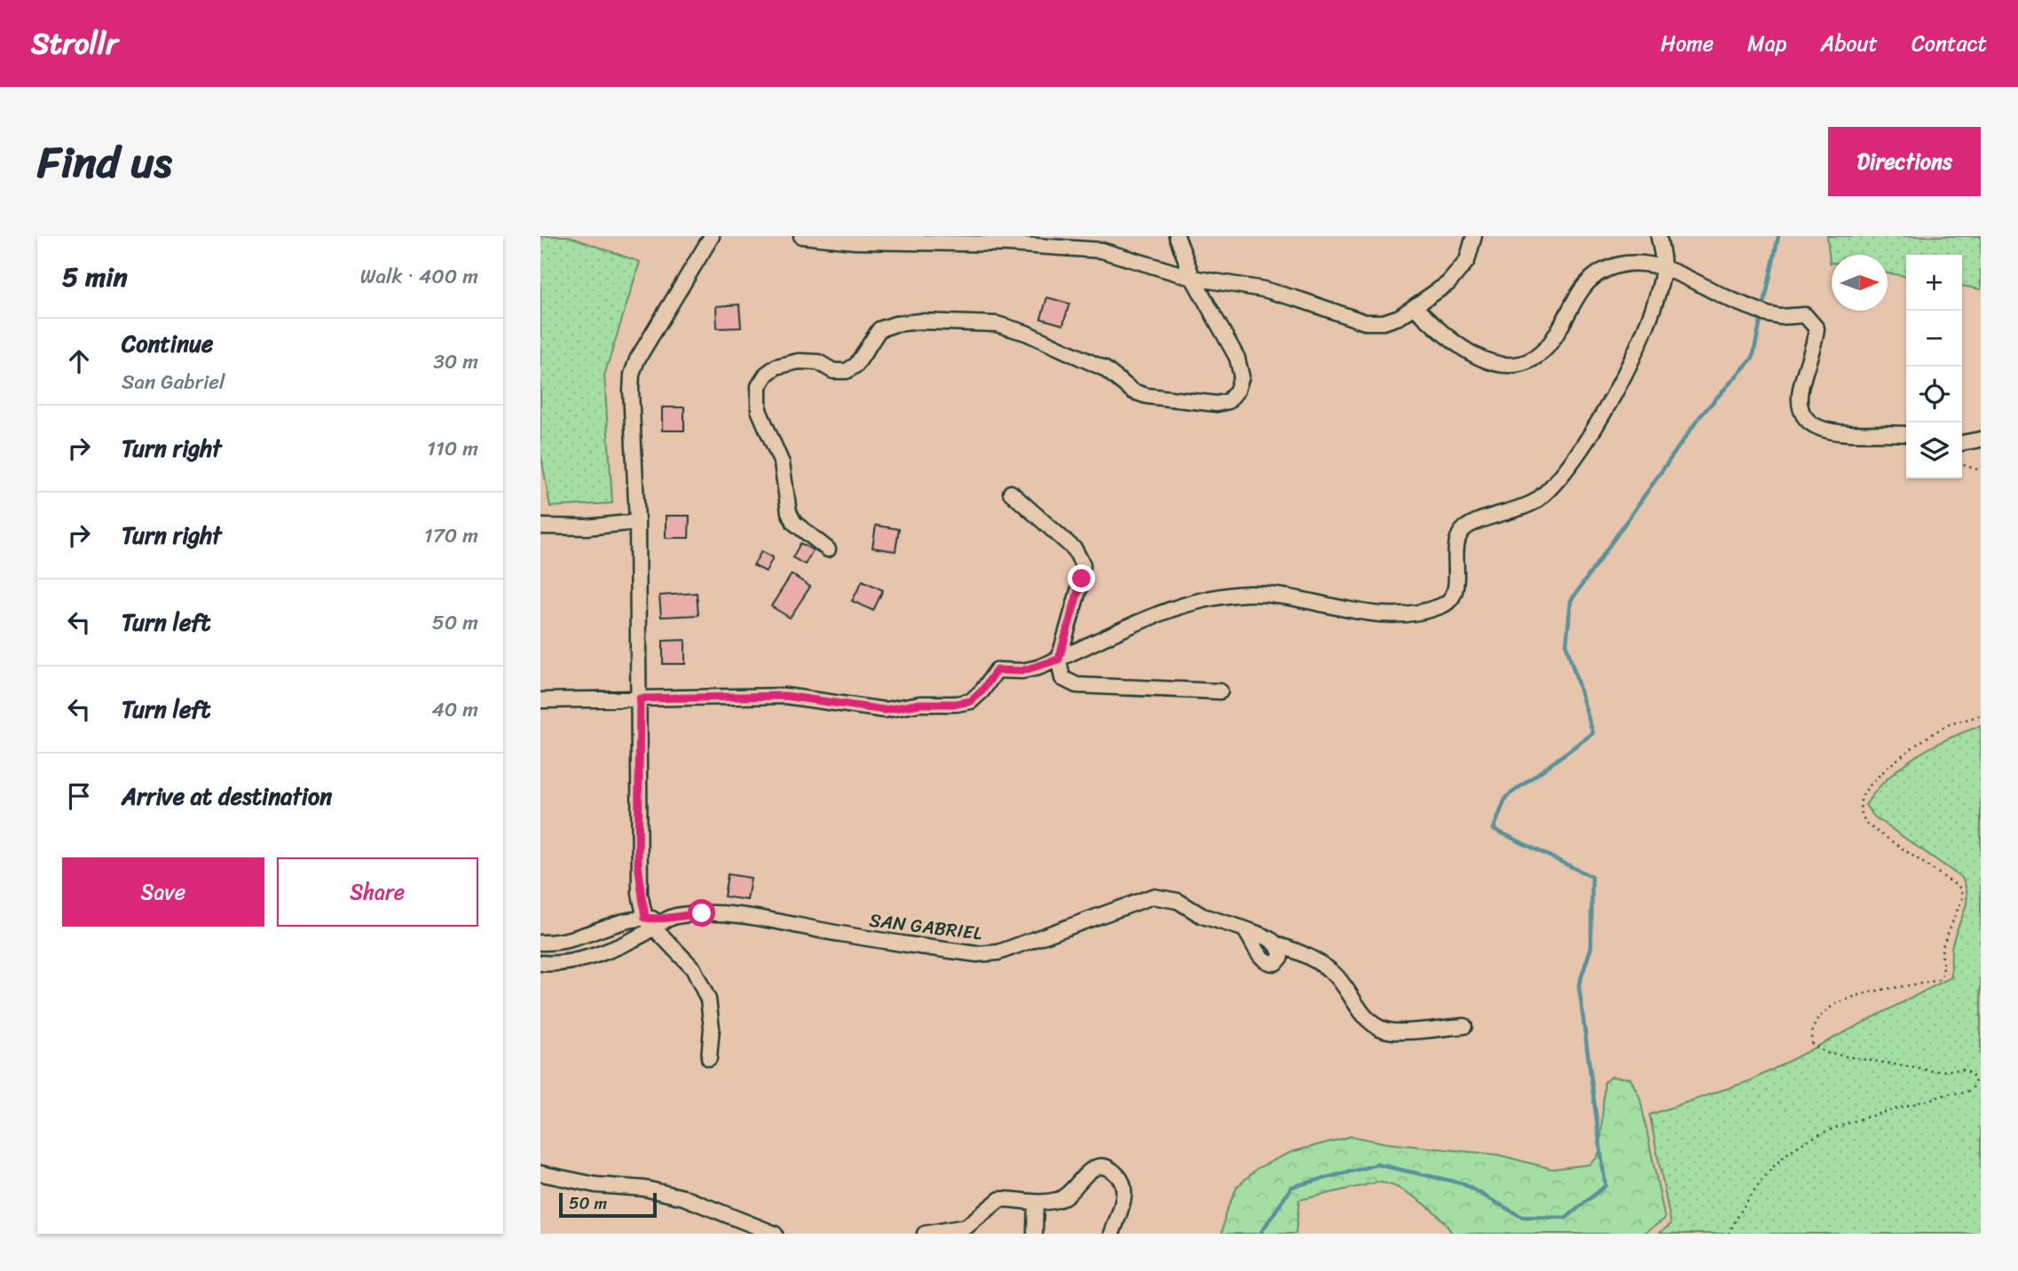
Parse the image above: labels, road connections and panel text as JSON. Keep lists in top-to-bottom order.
{
  "streets": {
    "street": ["SAN GABRIEL"]
  },
  "scale_bar": "50 m",
  "north": "right",
  "page": {
    "header": "Strollr",
    "nav": [
      "Home",
      "Map",
      "About",
      "Contact"
    ],
    "title": "Find us",
    "buttons": [
      "Directions",
      ["Save", "Share"]
    ],
    "heading": ["5 min", "Walk · 400 m"],
    "map_buttons": ["+", "−"],
    "list": [
      ["Continue", "San Gabriel", "30 m"],
      ["Turn right", "110 m"],
      ["Turn right", "170 m"],
      ["Turn left", "50 m"],
      ["Turn left", "40 m"],
      "Arrive at destination"
    ],
    "scale": "50 m"
  }
}
